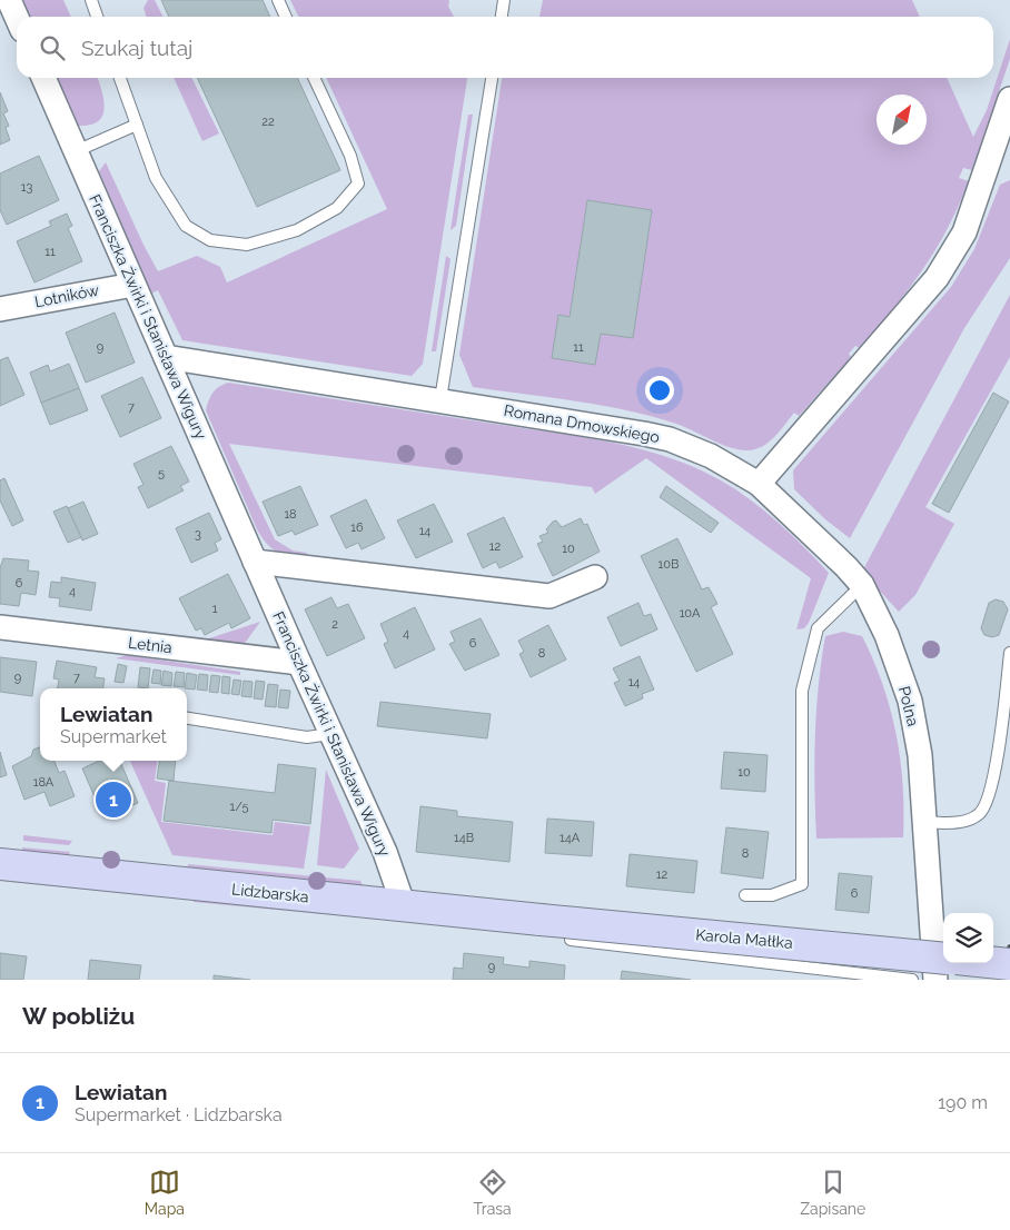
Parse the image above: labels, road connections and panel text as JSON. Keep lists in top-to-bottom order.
{
  "streets": {
    "main road": ["Lidzbarska", "Karola Małłka"],
    "street": [
      "Lotników",
      "Franciszka Żwirki i Stanisława Wigury",
      "Romana Dmowskiego",
      "Letnia",
      "Polna"
    ]
  },
  "crossings": [
    ["Lotników", "Franciszka Żwirki i Stanisława Wigury"],
    ["Franciszka Żwirki i Stanisława Wigury", "Romana Dmowskiego"],
    ["Franciszka Żwirki i Stanisława Wigury", "Letnia"],
    ["Franciszka Żwirki i Stanisława Wigury", "Lidzbarska"],
    ["Romana Dmowskiego", "Polna"],
    ["Lidzbarska", "Karola Małłka"]
  ],
  "house_numbers": [
    "22",
    "13",
    "11",
    "9",
    "11",
    "7",
    "5",
    "18",
    "16",
    "14",
    "3",
    "12",
    "10",
    "10B",
    "6",
    "4",
    "1",
    "10A",
    "2",
    "4",
    "6",
    "8",
    "9",
    "7",
    "14",
    "10",
    "18A",
    "1/5",
    "14B",
    "14A",
    "8",
    "12",
    "6",
    "9"
  ],
  "north": "top right",
  "page": {
    "search": "Szukaj tutaj",
    "popup": ["Lewiatan", "Supermarket"],
    "pins": "1",
    "heading": "W pobliżu",
    "list": [
      {
        "mark": "1",
        "name": "Lewiatan",
        "note": "Supermarket · Lidzbarska",
        "value": "190 m"
      }
    ],
    "nav": ["Mapa", "Trasa", "Zapisane"]
  }
}
